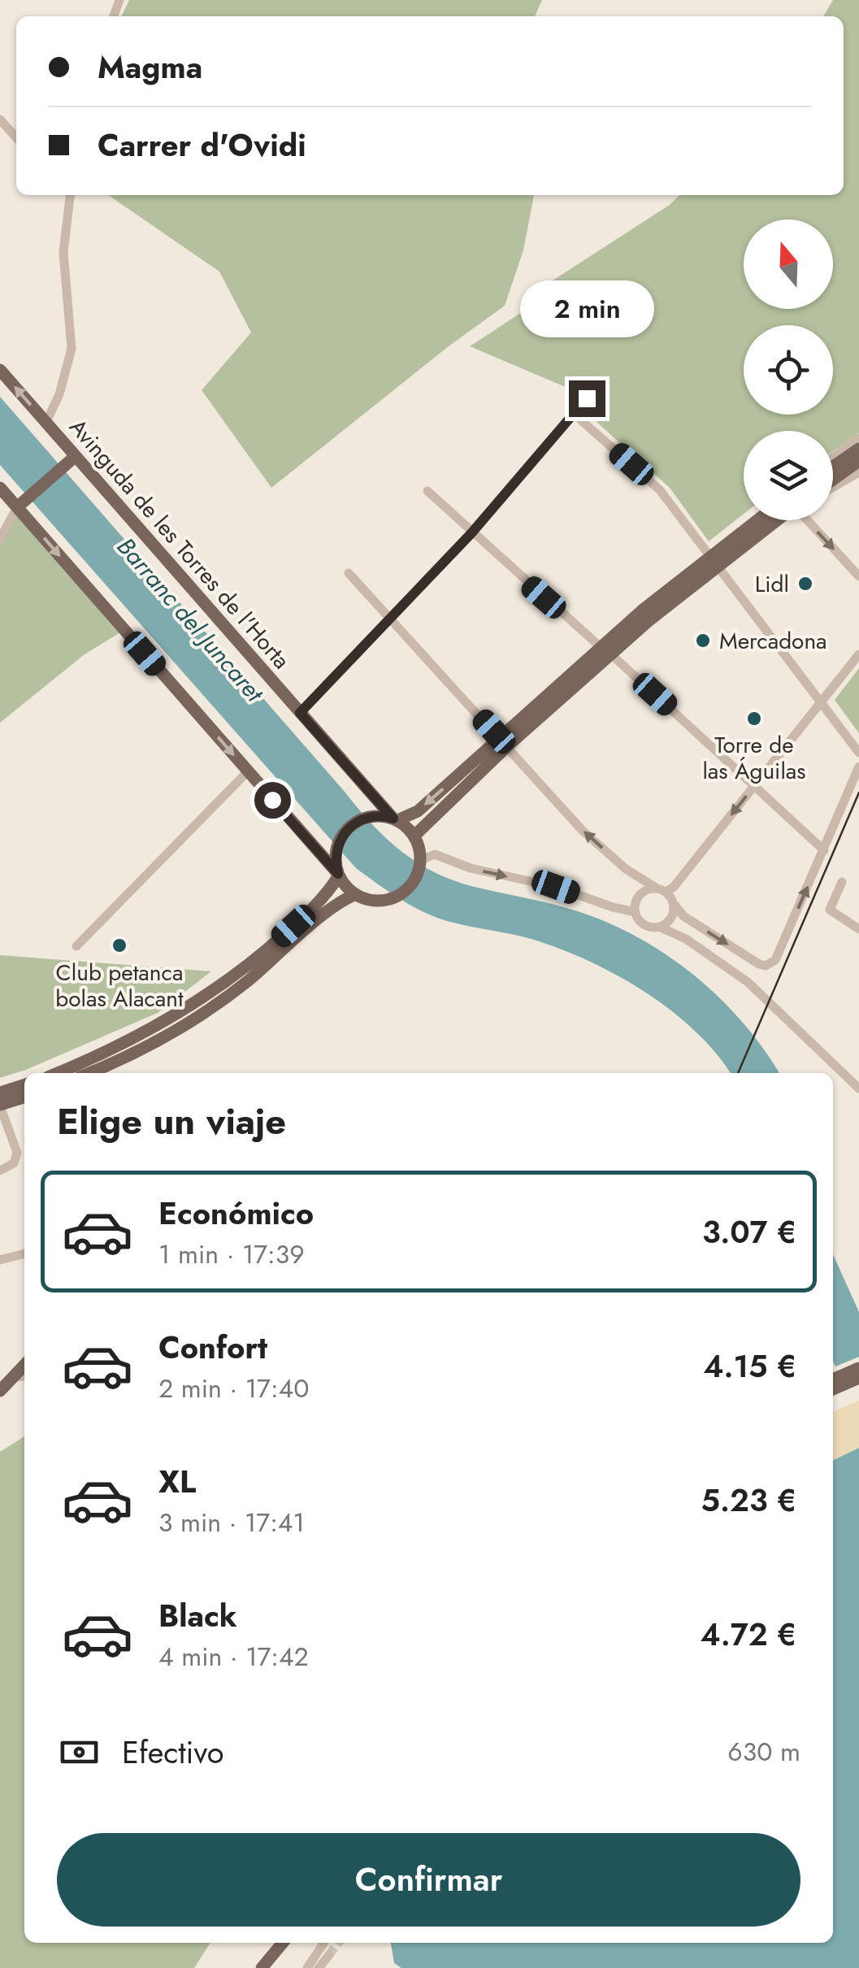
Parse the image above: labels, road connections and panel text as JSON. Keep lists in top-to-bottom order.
{
  "streets": {
    "main road": ["Avinguda de les Torres de l'Horta"]
  },
  "water": ["Barranc del Juncaret"],
  "places": [
    "Lidl",
    "Mercadona",
    "Torre de las Águilas",
    "Club petanca bolas Alacant"
  ],
  "north": "top",
  "page": {
    "banner": ["Magma", "Carrer d'Ovidi"],
    "bubble": "2 min",
    "heading": "Elige un viaje",
    "list": [
      {
        "name": "Económico",
        "note": "1 min · 17:39",
        "value": "3.07 €"
      },
      {
        "name": "Confort",
        "note": "2 min · 17:40",
        "value": "4.15 €"
      },
      {
        "name": "XL",
        "note": "3 min · 17:41",
        "value": "5.23 €"
      },
      {
        "name": "Black",
        "note": "4 min · 17:42",
        "value": "4.72 €"
      }
    ],
    "pay": ["Efectivo", "630 m"],
    "buttons": "Confirmar"
  }
}
